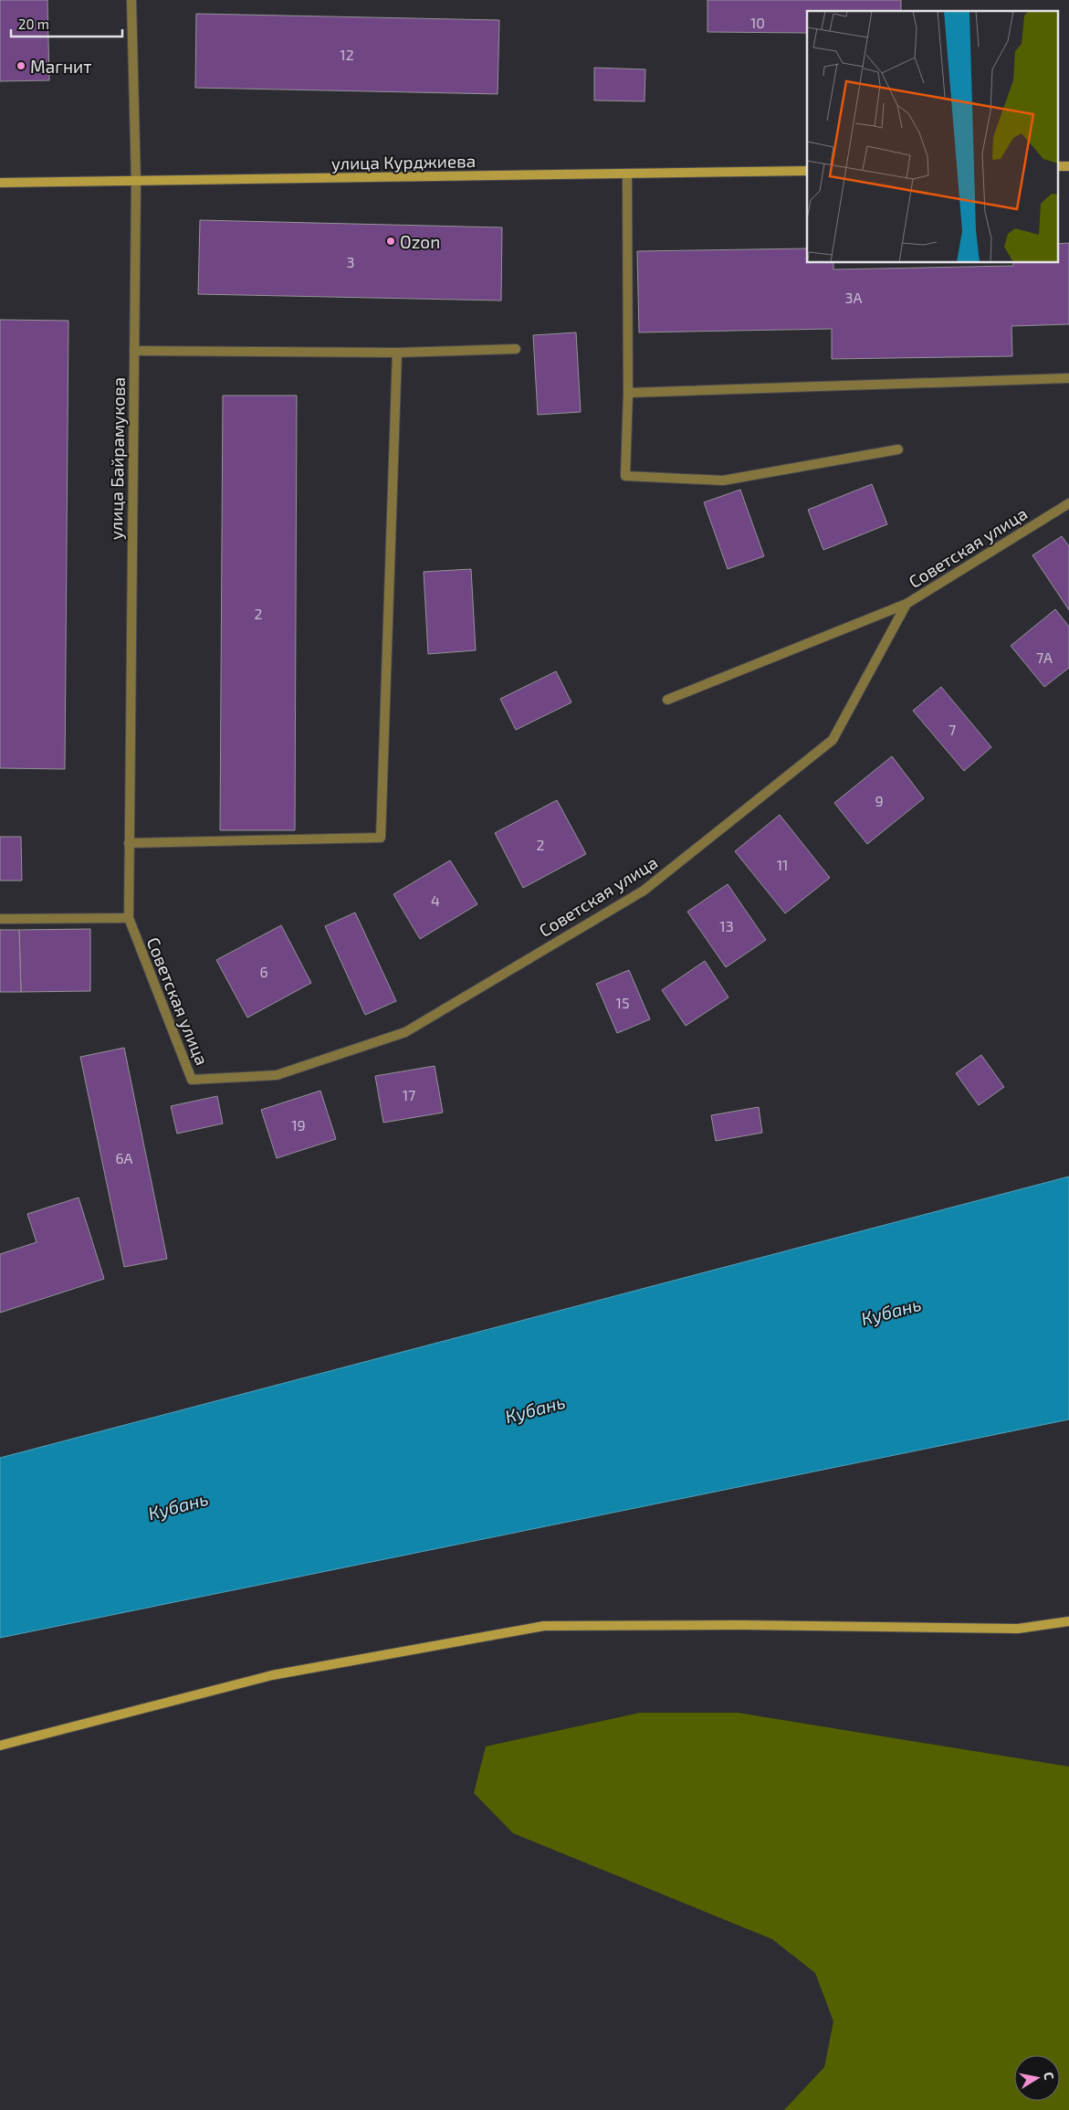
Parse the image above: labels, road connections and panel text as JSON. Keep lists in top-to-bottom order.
{
  "streets": {
    "street": ["улица Курджиева", "улица Байрамукова", "Советская улица"]
  },
  "crossings": [
    ["улица Курджиева", "улица Байрамукова"],
    ["улица Байрамукова", "Советская улица"]
  ],
  "water": ["Кубань"],
  "places": ["Магнит", "Ozon"],
  "house_numbers": [
    "10",
    "12",
    "3",
    "3А",
    "2",
    "7А",
    "7",
    "9",
    "2",
    "11",
    "4",
    "13",
    "6",
    "15",
    "17",
    "19",
    "6А"
  ],
  "scale_bar": "20 m",
  "north": "right"
}
